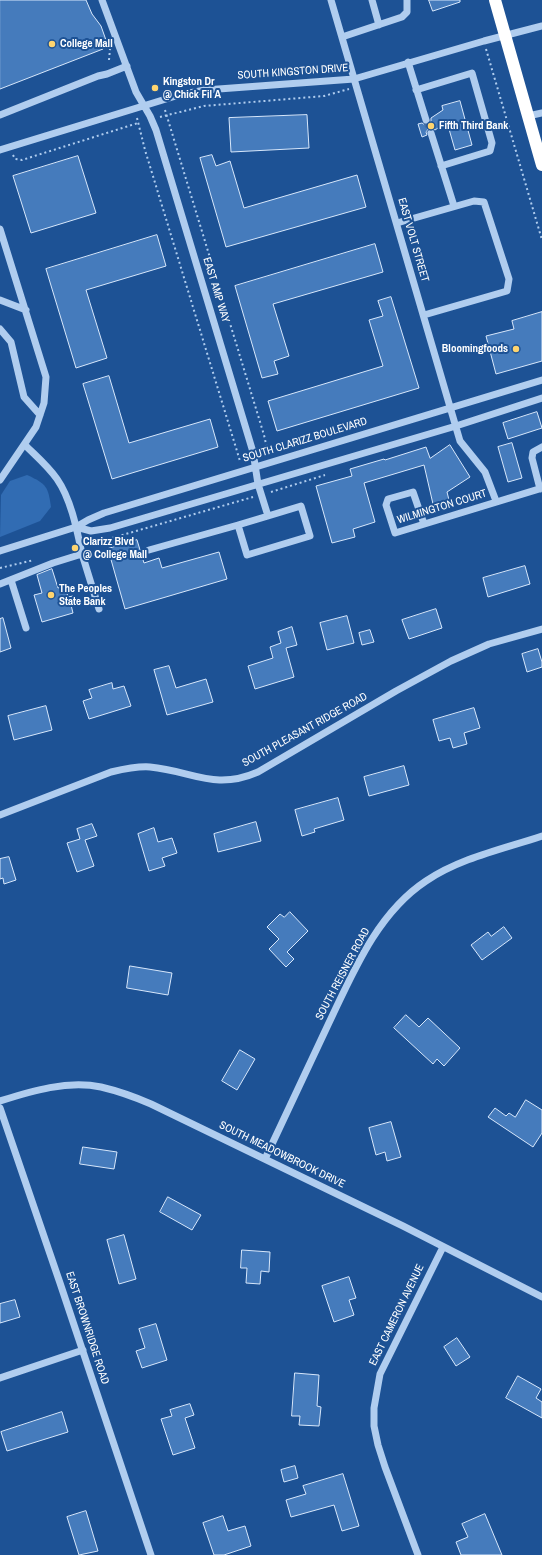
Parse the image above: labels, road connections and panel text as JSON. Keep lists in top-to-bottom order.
{
  "streets": {
    "street": [
      "SOUTH KINGSTON DRIVE",
      "EAST VOLT STREET",
      "EAST AMP WAY",
      "SOUTH CLARIZZ BOULEVARD",
      "WILMINGTON COURT",
      "SOUTH PLEASANT RIDGE ROAD",
      "SOUTH REISNER ROAD",
      "SOUTH MEADOWBROOK DRIVE",
      "EAST CAMERON AVENUE",
      "EAST BROWNRIDGE ROAD"
    ]
  },
  "crossings": [
    ["SOUTH KINGSTON DRIVE", "EAST VOLT STREET"],
    ["SOUTH KINGSTON DRIVE", "EAST AMP WAY"],
    ["EAST VOLT STREET", "SOUTH CLARIZZ BOULEVARD"],
    ["EAST VOLT STREET", "WILMINGTON COURT"],
    ["EAST AMP WAY", "SOUTH CLARIZZ BOULEVARD"],
    ["SOUTH CLARIZZ BOULEVARD", "WILMINGTON COURT"],
    ["SOUTH REISNER ROAD", "SOUTH MEADOWBROOK DRIVE"],
    ["SOUTH MEADOWBROOK DRIVE", "EAST CAMERON AVENUE"]
  ],
  "places": [
    "College Mall",
    "Kingston Dr @ Chick Fil A",
    "Fifth Third Bank",
    "Bloomingfoods",
    "Clarizz Blvd @ College Mall",
    "The Peoples State Bank"
  ]
}
